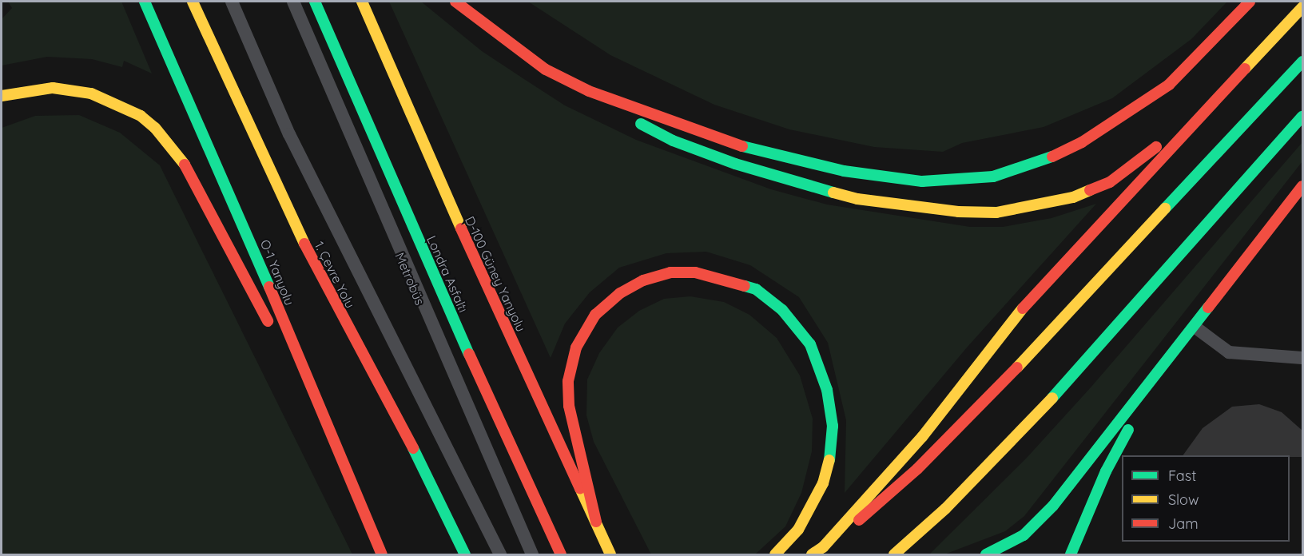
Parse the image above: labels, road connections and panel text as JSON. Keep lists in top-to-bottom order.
{
  "streets": {
    "main road": [
      "O-1 Yanyolu",
      "Londra Asfaltı",
      "D-100 Güney Yanyolu",
      "1. Çevre Yolu"
    ],
    "lane": ["Metrobüs"]
  },
  "legend": ["Fast", "Slow", "Jam"]
}
